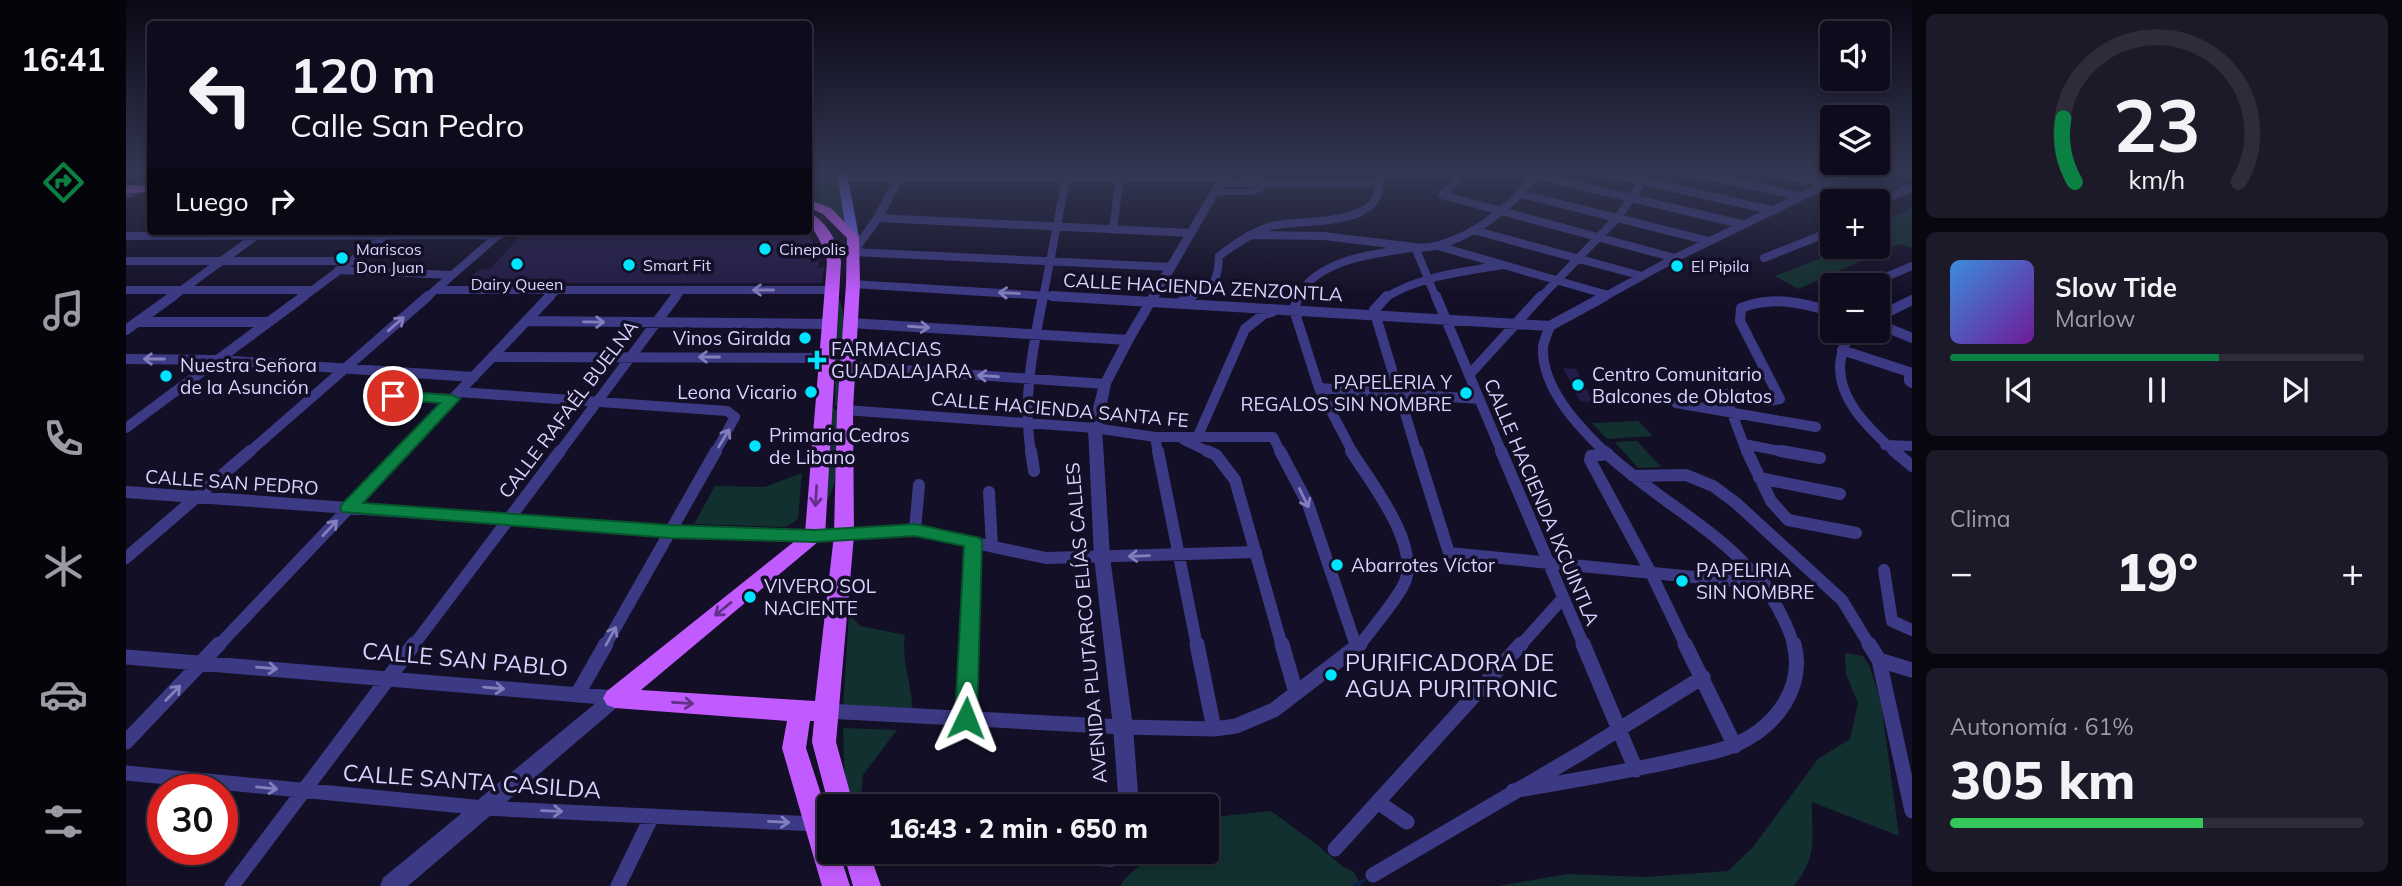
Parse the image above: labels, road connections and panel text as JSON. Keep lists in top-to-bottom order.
{
  "streets": {
    "main road": ["CALLE SAN PABLO"],
    "street": [
      "CALLE HACIENDA ZENZONTLA",
      "CALLE RAFAÉL BUELNA",
      "CALLE HACIENDA SANTA FE",
      "CALLE SAN PEDRO",
      "CALLE HACIENDA IXCUINTLA",
      "AVENIDA PLUTARCO ELÍAS CALLES",
      "CALLE SANTA CASILDA"
    ]
  },
  "crossings": [
    ["CALLE HACIENDA ZENZONTLA", "CALLE HACIENDA IXCUINTLA"],
    ["CALLE HACIENDA ZENZONTLA", "AVENIDA PLUTARCO ELÍAS CALLES"],
    ["CALLE RAFAÉL BUELNA", "CALLE SAN PEDRO"],
    ["CALLE RAFAÉL BUELNA", "CALLE SAN PABLO"],
    ["CALLE RAFAÉL BUELNA", "CALLE SANTA CASILDA"],
    ["CALLE HACIENDA SANTA FE", "AVENIDA PLUTARCO ELÍAS CALLES"],
    ["CALLE SAN PEDRO", "AVENIDA PLUTARCO ELÍAS CALLES"]
  ],
  "one_way": ["CALLE SAN PABLO", "CALLE SANTA CASILDA"],
  "places": {
    "other": [
      "Cinepolis",
      "Mariscos Don Juan",
      "Dairy Queen",
      "Smart Fit",
      "El Pipila",
      "Vinos Giralda",
      "Nuestra Señora de la Asunción",
      "Centro Comunitario Balcones de Oblatos",
      "Leona Vicario",
      "PAPELERIA Y REGALOS SIN NOMBRE",
      "Primaria Cedros de Libano",
      "Abarrotes Víctor",
      "PAPELIRIA SIN NOMBRE",
      "VIVERO SOL NACIENTE",
      "PURIFICADORA DE AGUA PURITRONIC"
    ],
    "health": ["FARMACIAS GUADALAJARA"]
  },
  "page": {
    "tabs": "16:41",
    "map_buttons": ["+", "−"],
    "turn": ["120 m", "Calle San Pedro"],
    "then": "Luego",
    "song": ["Slow Tide", "Marlow"],
    "tile": [
      "Clima",
      ["Autonomía · 61%", "305 km"]
    ],
    "heat": ["−", "19°", "+"],
    "limit": "30",
    "trip": "16:43 · 2 min · 650 m",
    "gauge": ["23", "km/h"]
  }
}
